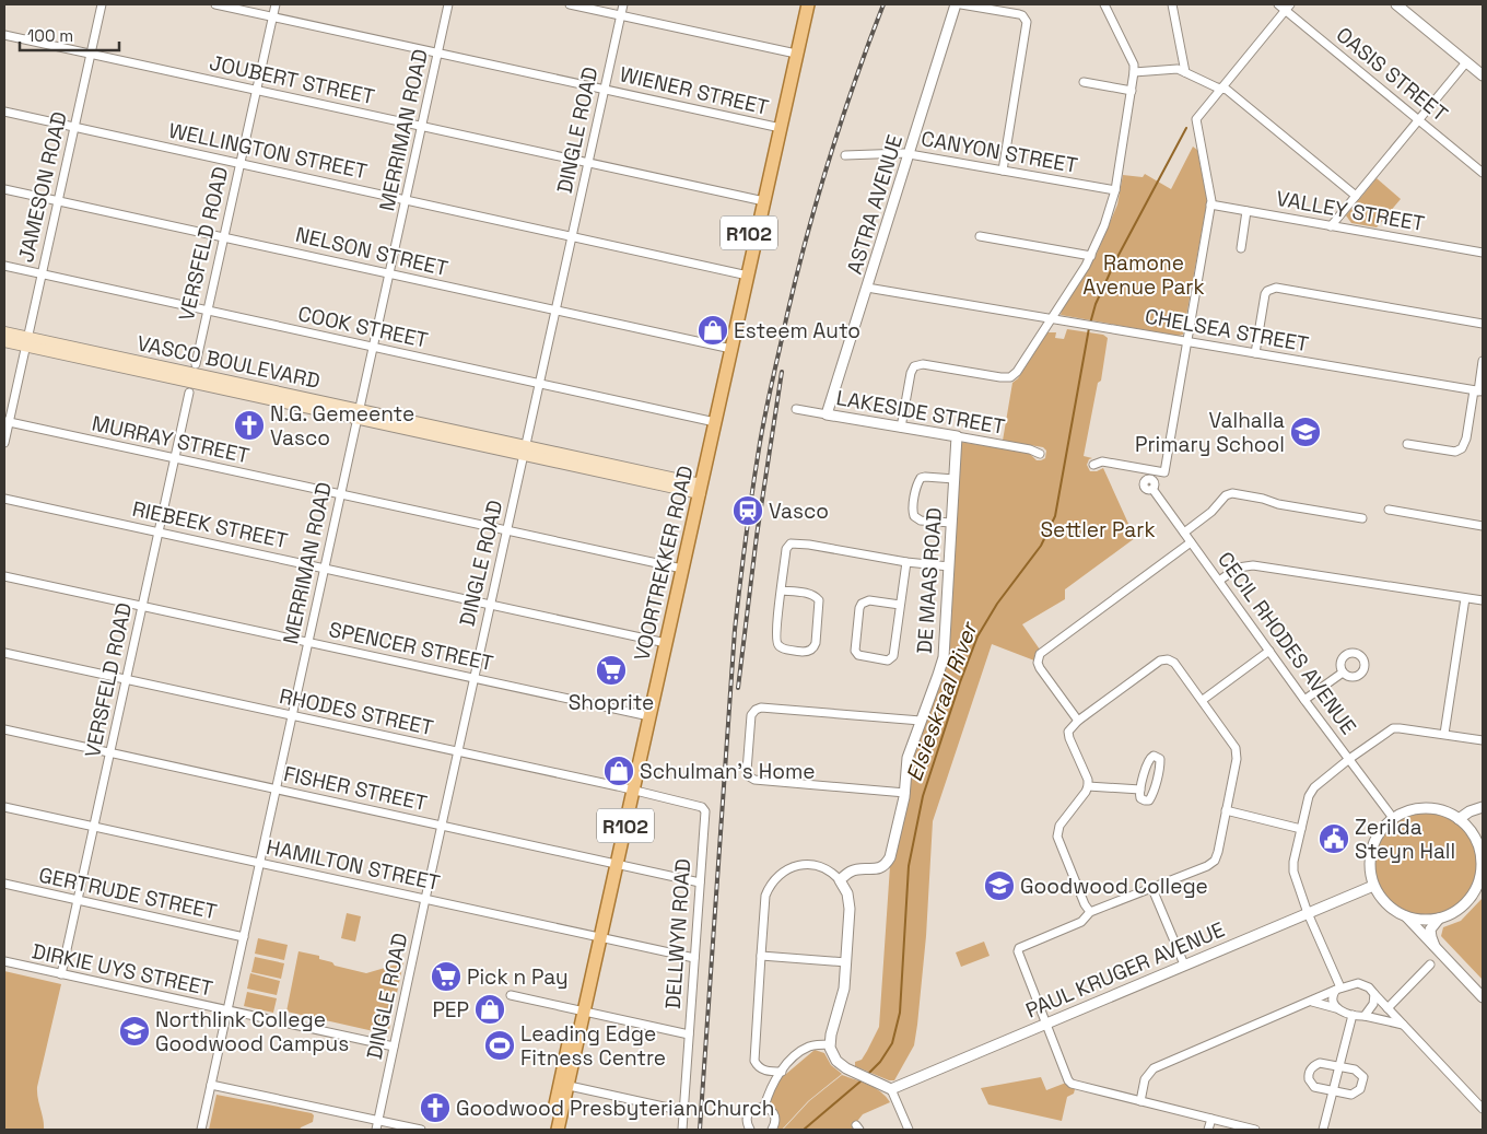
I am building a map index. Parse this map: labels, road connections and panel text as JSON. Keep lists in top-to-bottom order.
{
  "streets": {
    "main road": ["R102", "VASCO BOULEVARD", "VOORTREKKER ROAD"],
    "street": [
      "OASIS STREET",
      "JOUBERT STREET",
      "WIENER STREET",
      "MERRIMAN ROAD",
      "DINGLE ROAD",
      "WELLINGTON STREET",
      "CANYON STREET",
      "JAMESON ROAD",
      "ASTRA AVENUE",
      "VALLEY STREET",
      "VERSFELD ROAD",
      "NELSON STREET",
      "COOK STREET",
      "CHELSEA STREET",
      "LAKESIDE STREET",
      "MURRAY STREET",
      "RIEBEEK STREET",
      "DE MAAS ROAD",
      "CECIL RHODES AVENUE",
      "SPENCER STREET",
      "RHODES STREET",
      "FISHER STREET",
      "HAMILTON STREET",
      "GERTRUDE STREET",
      "DELLWYN ROAD",
      "DIRKIE UYS STREET",
      "PAUL KRUGER AVENUE"
    ]
  },
  "crossings": [
    ["JOUBERT STREET", "MERRIMAN ROAD"],
    ["JOUBERT STREET", "DINGLE ROAD"],
    ["JOUBERT STREET", "JAMESON ROAD"],
    ["JOUBERT STREET", "VERSFELD ROAD"],
    ["JOUBERT STREET", "VOORTREKKER ROAD"],
    ["WIENER STREET", "MERRIMAN ROAD"],
    ["WIENER STREET", "DINGLE ROAD"],
    ["WIENER STREET", "VERSFELD ROAD"],
    ["WIENER STREET", "VOORTREKKER ROAD"],
    ["MERRIMAN ROAD", "WELLINGTON STREET"],
    ["MERRIMAN ROAD", "NELSON STREET"],
    ["MERRIMAN ROAD", "COOK STREET"],
    ["MERRIMAN ROAD", "VASCO BOULEVARD"],
    ["MERRIMAN ROAD", "MURRAY STREET"],
    ["MERRIMAN ROAD", "RIEBEEK STREET"],
    ["MERRIMAN ROAD", "SPENCER STREET"],
    ["MERRIMAN ROAD", "RHODES STREET"],
    ["MERRIMAN ROAD", "FISHER STREET"],
    ["MERRIMAN ROAD", "HAMILTON STREET"],
    ["MERRIMAN ROAD", "GERTRUDE STREET"],
    ["MERRIMAN ROAD", "DIRKIE UYS STREET"],
    ["DINGLE ROAD", "WELLINGTON STREET"],
    ["DINGLE ROAD", "NELSON STREET"],
    ["DINGLE ROAD", "COOK STREET"],
    ["DINGLE ROAD", "VASCO BOULEVARD"],
    ["DINGLE ROAD", "MURRAY STREET"],
    ["DINGLE ROAD", "RIEBEEK STREET"],
    ["DINGLE ROAD", "SPENCER STREET"],
    ["DINGLE ROAD", "RHODES STREET"],
    ["DINGLE ROAD", "FISHER STREET"],
    ["DINGLE ROAD", "HAMILTON STREET"],
    ["DINGLE ROAD", "DIRKIE UYS STREET"],
    ["WELLINGTON STREET", "JAMESON ROAD"],
    ["WELLINGTON STREET", "VERSFELD ROAD"],
    ["WELLINGTON STREET", "VOORTREKKER ROAD"],
    ["CANYON STREET", "ASTRA AVENUE"],
    ["JAMESON ROAD", "NELSON STREET"],
    ["JAMESON ROAD", "COOK STREET"],
    ["JAMESON ROAD", "VASCO BOULEVARD"],
    ["JAMESON ROAD", "MURRAY STREET"],
    ["ASTRA AVENUE", "CHELSEA STREET"],
    ["ASTRA AVENUE", "LAKESIDE STREET"],
    ["VERSFELD ROAD", "NELSON STREET"],
    ["VERSFELD ROAD", "COOK STREET"],
    ["VERSFELD ROAD", "MURRAY STREET"],
    ["VERSFELD ROAD", "RIEBEEK STREET"],
    ["VERSFELD ROAD", "SPENCER STREET"],
    ["VERSFELD ROAD", "RHODES STREET"],
    ["VERSFELD ROAD", "FISHER STREET"],
    ["VERSFELD ROAD", "HAMILTON STREET"],
    ["VERSFELD ROAD", "GERTRUDE STREET"],
    ["VERSFELD ROAD", "DIRKIE UYS STREET"],
    ["NELSON STREET", "VOORTREKKER ROAD"],
    ["COOK STREET", "VOORTREKKER ROAD"],
    ["VASCO BOULEVARD", "VOORTREKKER ROAD"],
    ["LAKESIDE STREET", "DE MAAS ROAD"],
    ["MURRAY STREET", "VOORTREKKER ROAD"],
    ["RIEBEEK STREET", "VOORTREKKER ROAD"],
    ["VOORTREKKER ROAD", "SPENCER STREET"],
    ["VOORTREKKER ROAD", "RHODES STREET"],
    ["VOORTREKKER ROAD", "FISHER STREET"],
    ["VOORTREKKER ROAD", "HAMILTON STREET"],
    ["CECIL RHODES AVENUE", "PAUL KRUGER AVENUE"],
    ["RHODES STREET", "DELLWYN ROAD"],
    ["FISHER STREET", "DELLWYN ROAD"],
    ["HAMILTON STREET", "DELLWYN ROAD"]
  ],
  "water": ["Elsieskraal River"],
  "parks": ["Ramone Avenue Park", "Settler Park"],
  "places": {
    "shop": ["Esteem Auto", "Schulman's Home", "PEP"],
    "church": ["N.G. Gemeente Vasco", "Goodwood Presbyterian Church"],
    "school or university": ["Valhalla Primary School", "Goodwood College", "Northlink College Goodwood Campus"],
    "station": ["Vasco"],
    "supermarket": ["Shoprite", "Pick n Pay"],
    "public building": ["Zerilda Steyn Hall"],
    "sports": ["Leading Edge Fitness Centre"]
  },
  "scale_bar": "100 m"
}
